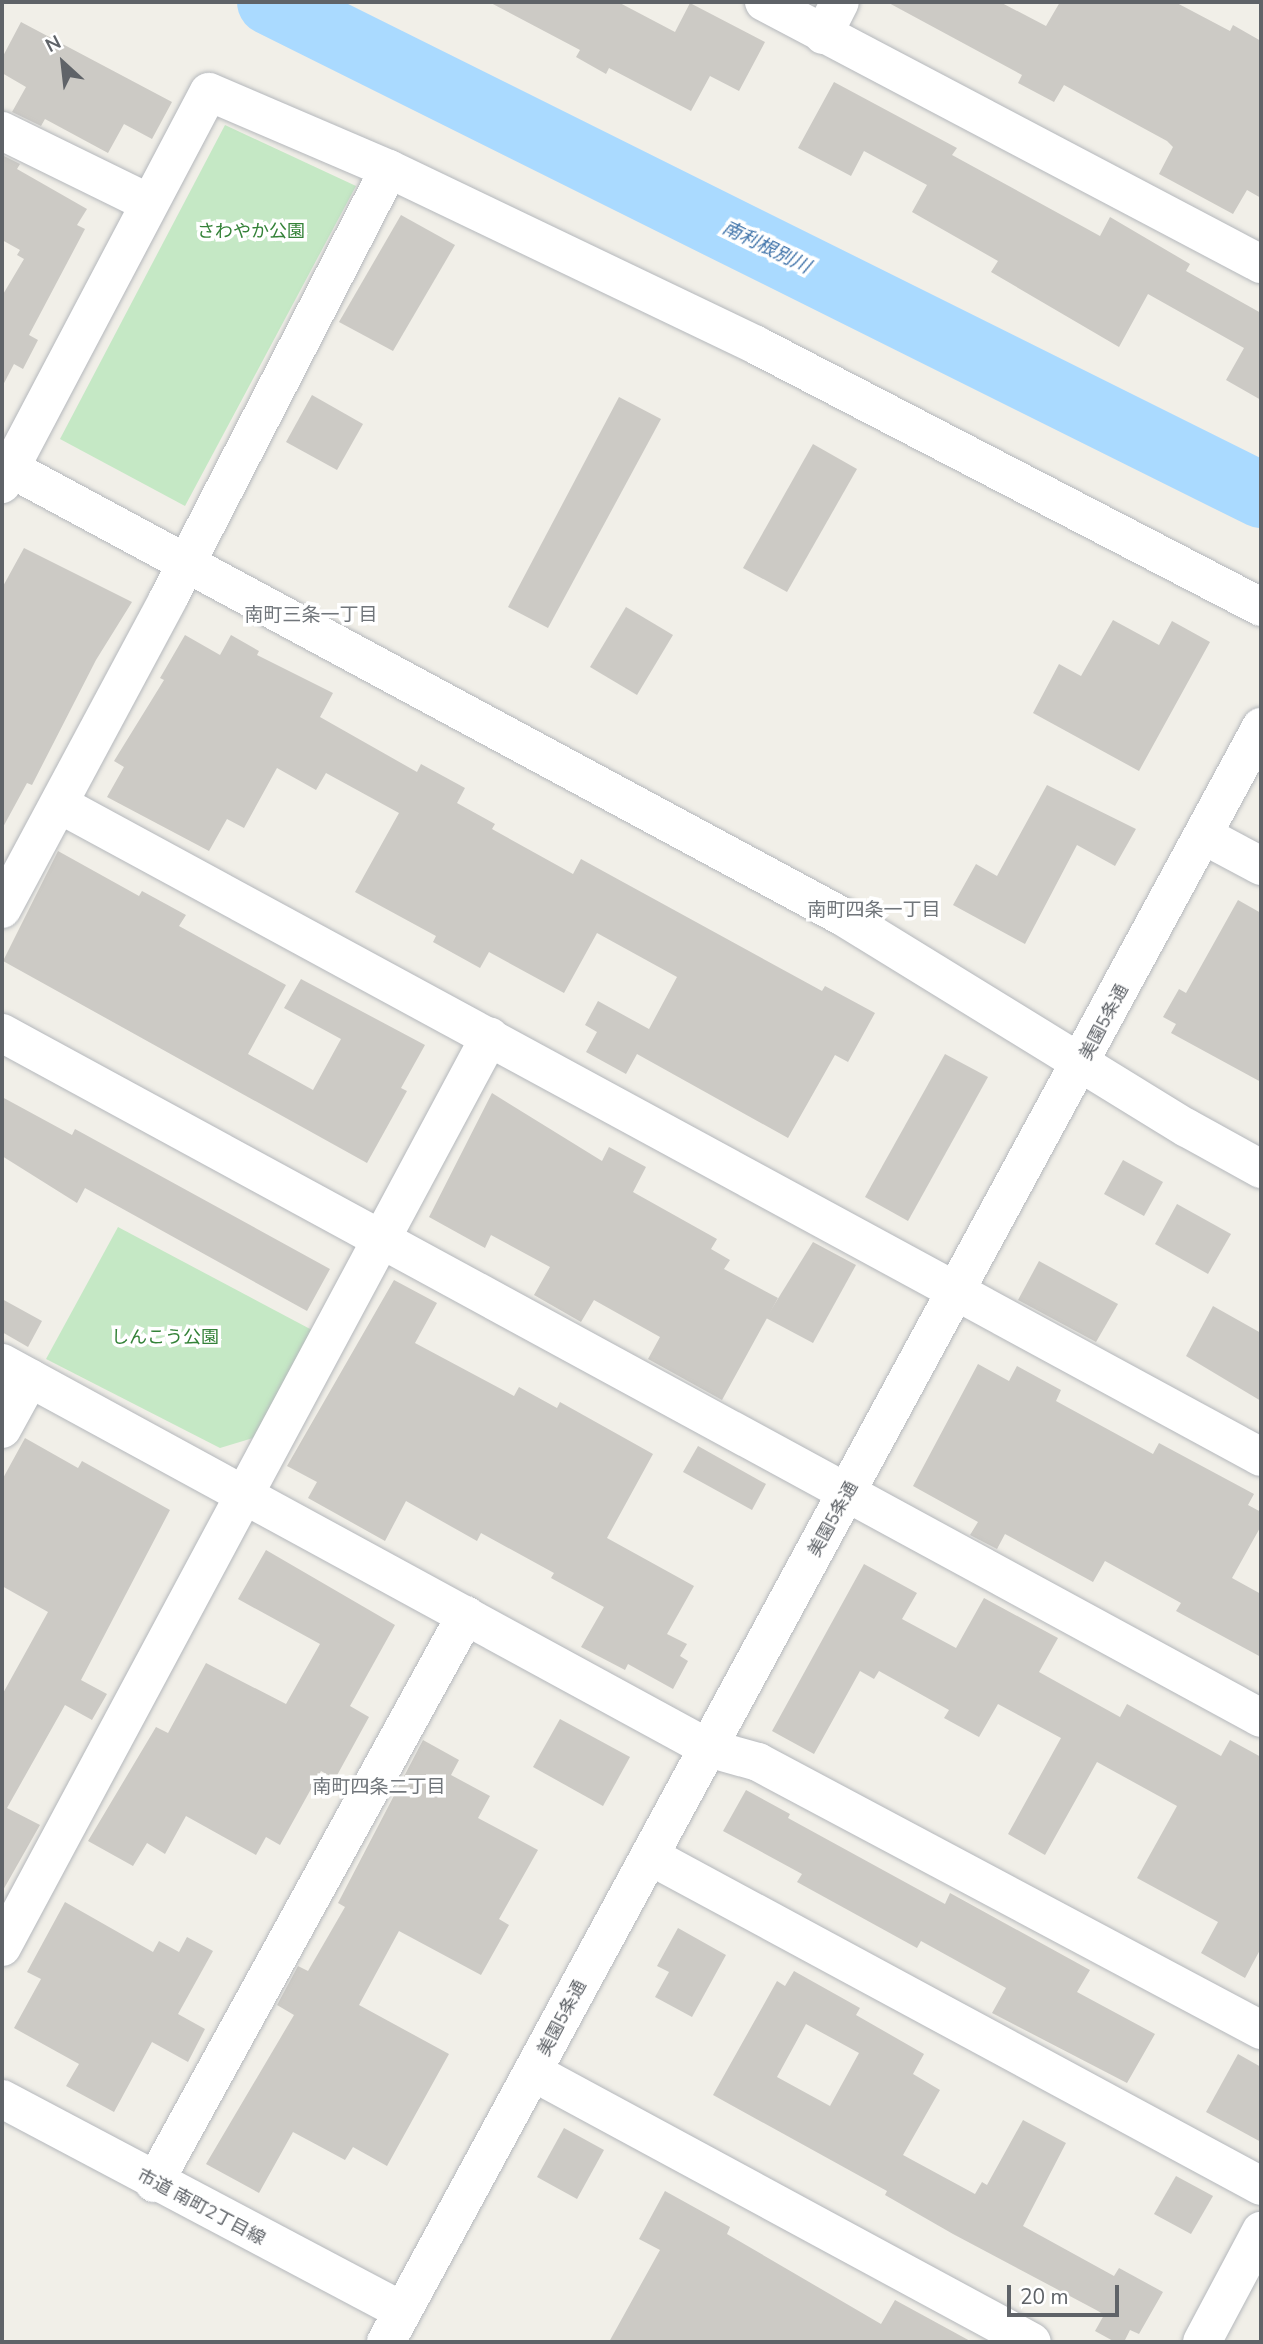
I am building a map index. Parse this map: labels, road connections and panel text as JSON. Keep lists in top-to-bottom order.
{
  "streets": {
    "street": ["美園5条通", "市道 南町2丁目線"]
  },
  "crossings": [
    ["美園5条通", "市道 南町2丁目線"]
  ],
  "districts": ["南町三条一丁目", "南町四条一丁目", "南町四条二丁目"],
  "water": ["南利根別川"],
  "parks": ["さわやか公園", "しんこう公園"],
  "scale_bar": "20 m",
  "north": "top left"
}
